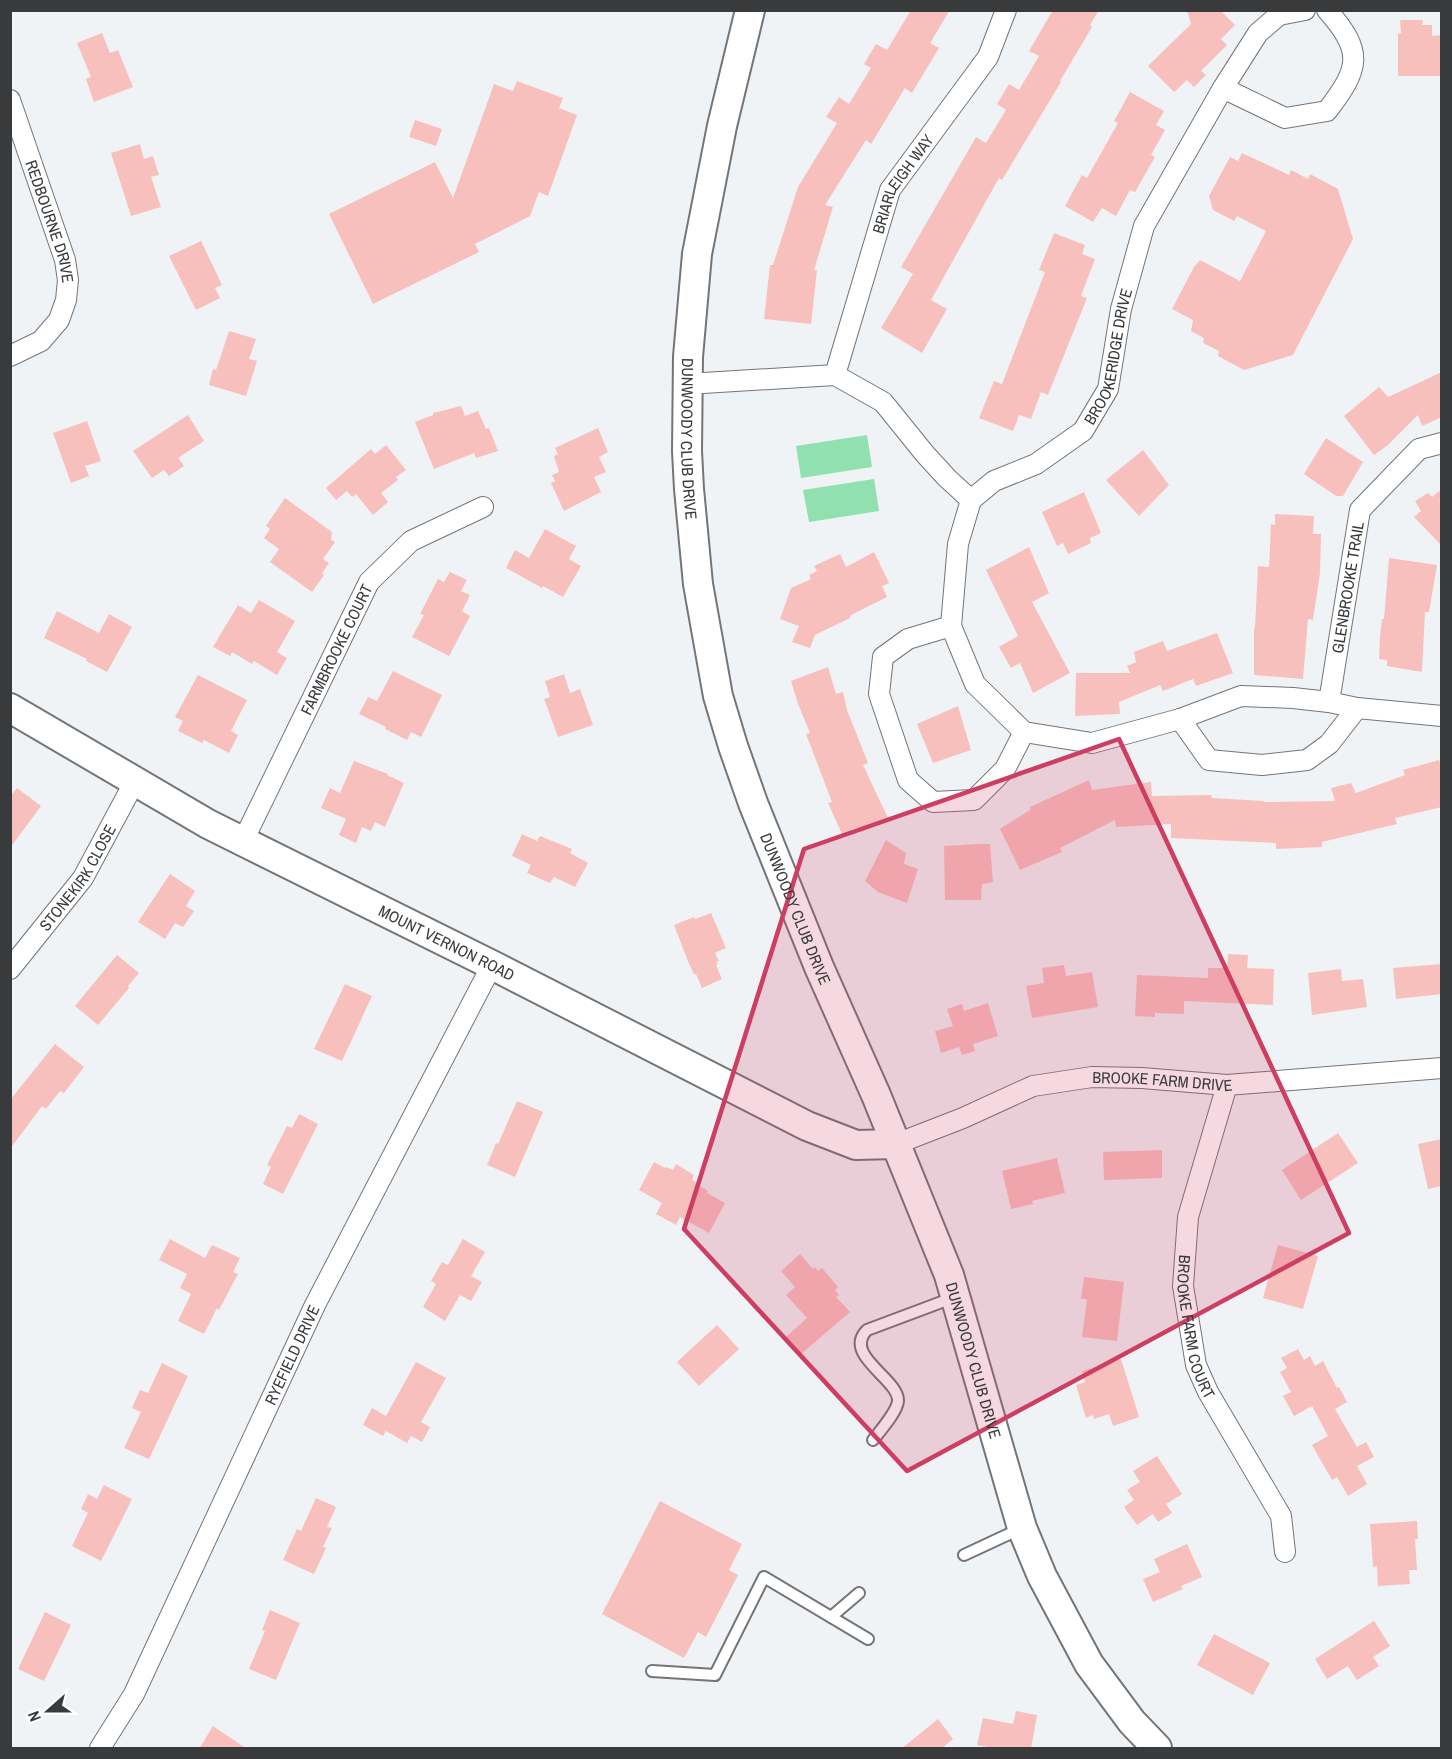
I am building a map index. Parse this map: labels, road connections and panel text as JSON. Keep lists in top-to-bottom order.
{
  "streets": {
    "main road": ["DUNWOODY CLUB DRIVE", "MOUNT VERNON ROAD"],
    "street": [
      "BRIARLEIGH WAY",
      "REDBOURNE DRIVE",
      "BROOKERIDGE DRIVE",
      "GLENBROOKE TRAIL",
      "FARMBROOKE COURT",
      "STONEKIRK CLOSE",
      "BROOKE FARM DRIVE",
      "BROOKE FARM COURT",
      "RYEFIELD DRIVE"
    ]
  },
  "crossings": [
    ["DUNWOODY CLUB DRIVE", "MOUNT VERNON ROAD"],
    ["DUNWOODY CLUB DRIVE", "BROOKE FARM DRIVE"],
    ["FARMBROOKE COURT", "MOUNT VERNON ROAD"],
    ["STONEKIRK CLOSE", "MOUNT VERNON ROAD"],
    ["MOUNT VERNON ROAD", "BROOKE FARM DRIVE"],
    ["MOUNT VERNON ROAD", "RYEFIELD DRIVE"],
    ["BROOKE FARM DRIVE", "BROOKE FARM COURT"]
  ],
  "north": "left"
}
